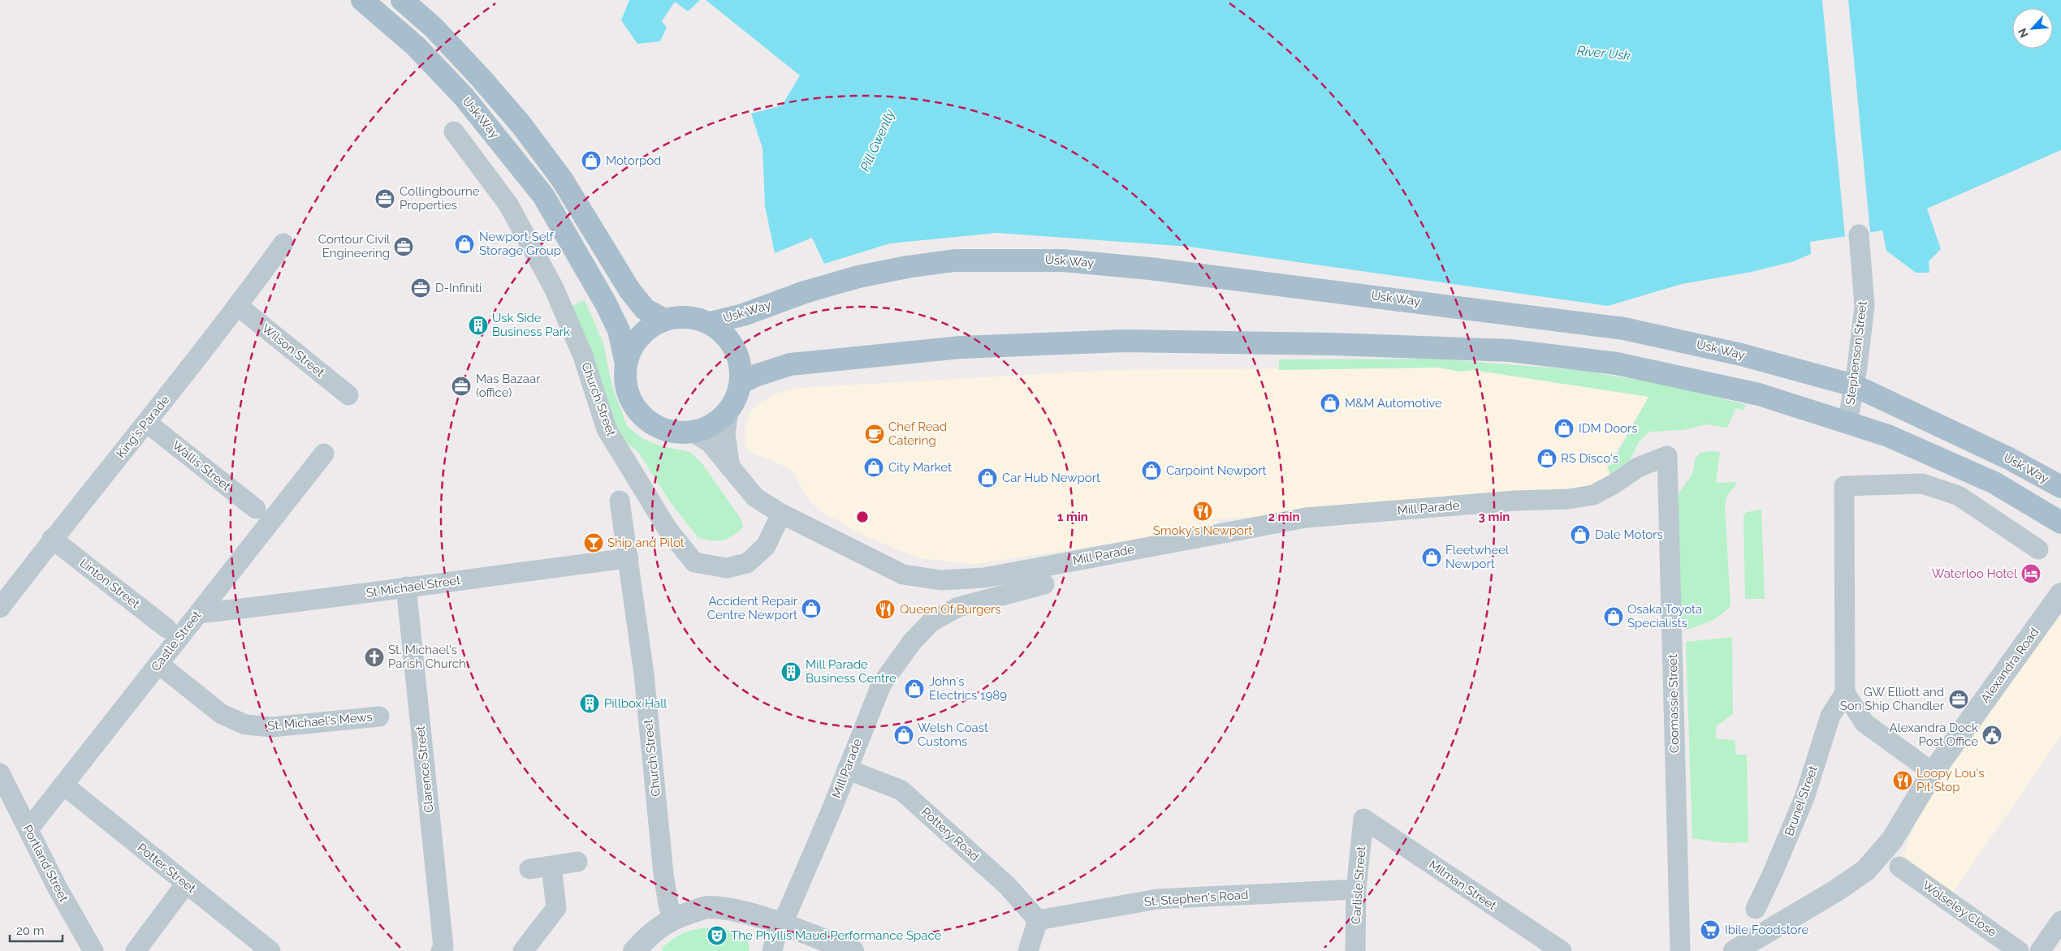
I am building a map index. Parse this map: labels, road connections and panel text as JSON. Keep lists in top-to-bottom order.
{
  "streets": {
    "main road": ["Usk Way"],
    "street": [
      "Wilson Street",
      "Stephenson Street",
      "Church Street",
      "King's Parade",
      "Wallis Street",
      "Mill Parade",
      "Linton Street",
      "St Michael Street",
      "Castle Street",
      "Alexandra Road",
      "Coomassie Street",
      "St. Michael's Mews",
      "Clarence Street",
      "Brunel Street",
      "Pottery Road",
      "Portland Street",
      "Potter Street",
      "Carlisle Street",
      "Milman Street",
      "St. Stephen's Road",
      "Wolseley Close"
    ]
  },
  "crossings": [
    ["Usk Way", "Stephenson Street"],
    ["Usk Way", "Mill Parade"],
    ["Wilson Street", "King's Parade"],
    ["Church Street", "Mill Parade"],
    ["Church Street", "St Michael Street"],
    ["King's Parade", "Wallis Street"],
    ["King's Parade", "Linton Street"],
    ["Mill Parade", "Coomassie Street"],
    ["Mill Parade", "Pottery Road"],
    ["St Michael Street", "Castle Street"],
    ["St Michael Street", "Clarence Street"],
    ["Castle Street", "St. Michael's Mews"],
    ["Castle Street", "Portland Street"],
    ["Castle Street", "Potter Street"],
    ["Pottery Road", "St. Stephen's Road"],
    ["Carlisle Street", "Milman Street"],
    ["Carlisle Street", "St. Stephen's Road"]
  ],
  "water": ["River Usk", "Pill Gwenlly"],
  "places": {
    "shop": [
      "Motorpod",
      "Newport Self Storage Group",
      "M&M Automotive",
      "IDM Doors",
      "RS Disco's",
      "City Market",
      "Carpoint Newport",
      "Car Hub Newport",
      "Dale Motors",
      "Fleetwheel Newport",
      "Accident Repair Centre Newport",
      "Osaka Toyota Specialists",
      "John's Electrics 1989",
      "Welsh Coast Customs"
    ],
    "office": [
      "Collingbourne Properties",
      "Contour Civil Engineering",
      "D-Infiniti",
      "Mas Bazaar (office)",
      "GW Elliott and Son Ship Chandler"
    ],
    "building": ["Usk Side Business Park", "Mill Parade Business Centre", "Pillbox Hall"],
    "cafe": ["Chef Read Catering"],
    "restaurant": ["Smoky's Newport", "Queen Of Burgers", "Loopy Lou's Pit Stop"],
    "bar": ["Ship and Pilot"],
    "hotel": ["Waterloo Hotel"],
    "church": ["St. Michael's Parish Church"],
    "public building": ["Alexandra Dock Post Office"],
    "supermarket": ["Ibile Foodstore"],
    "theatre": ["The Phyllis Maud Performance Space"]
  },
  "scale_bar": "20 m",
  "north": "bottom left",
  "rings": ["1 min", "2 min", "3 min"]
}
